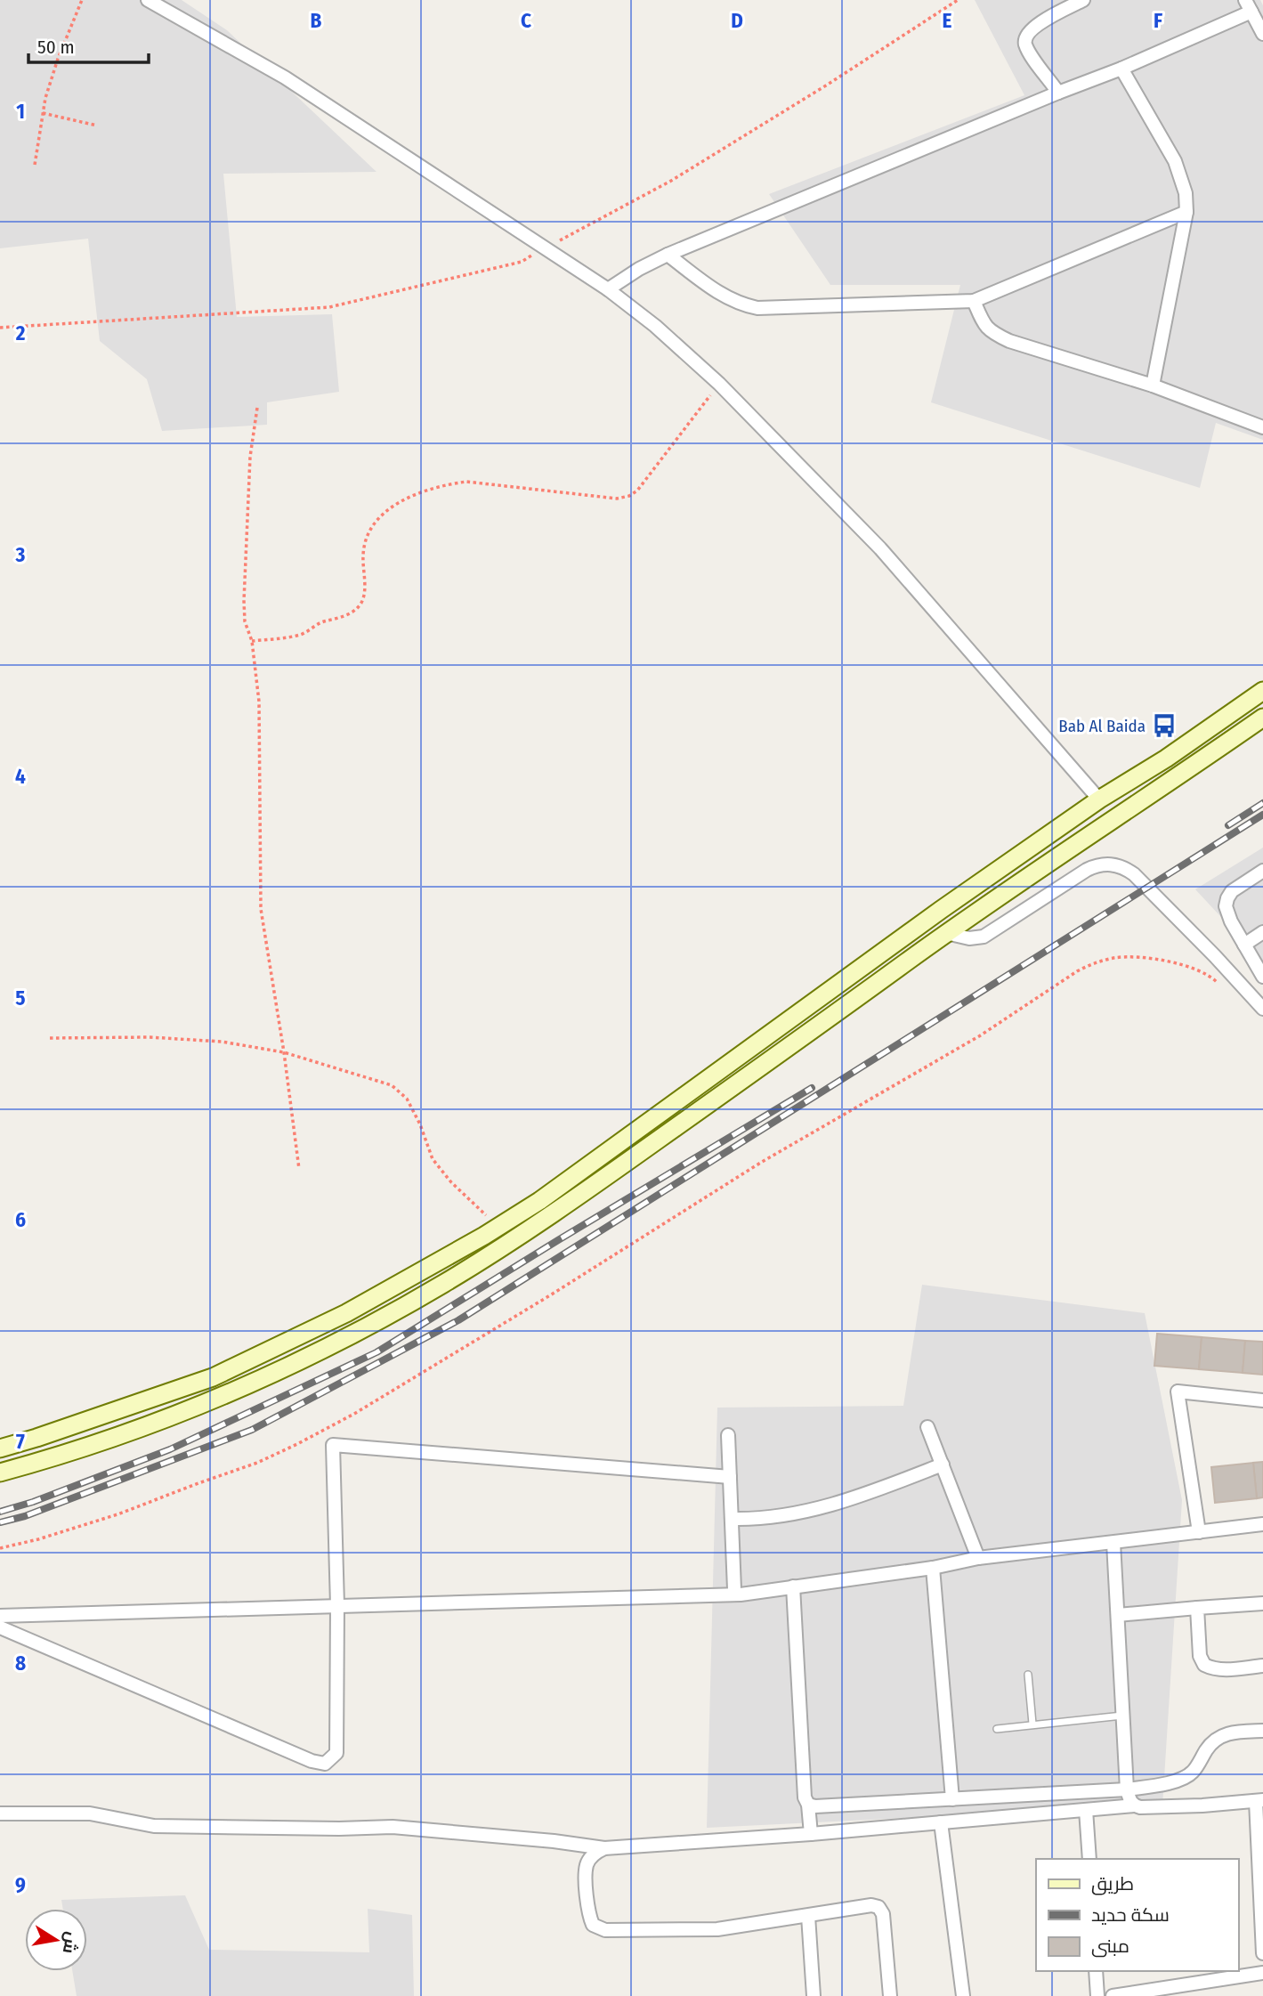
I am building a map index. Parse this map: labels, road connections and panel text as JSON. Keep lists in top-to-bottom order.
{
  "places": {
    "bus stop": ["Bab Al Baida"]
  },
  "legend": ["طريق", "سكة حديد", "مبنى"],
  "scale_bar": "50 m",
  "north": "right",
  "grid": {
    "columns": [
      "B",
      "C",
      "D",
      "E",
      "F"
    ],
    "rows": [
      "1",
      "2",
      "3",
      "4",
      "5",
      "6",
      "7",
      "8",
      "9"
    ]
  }
}
